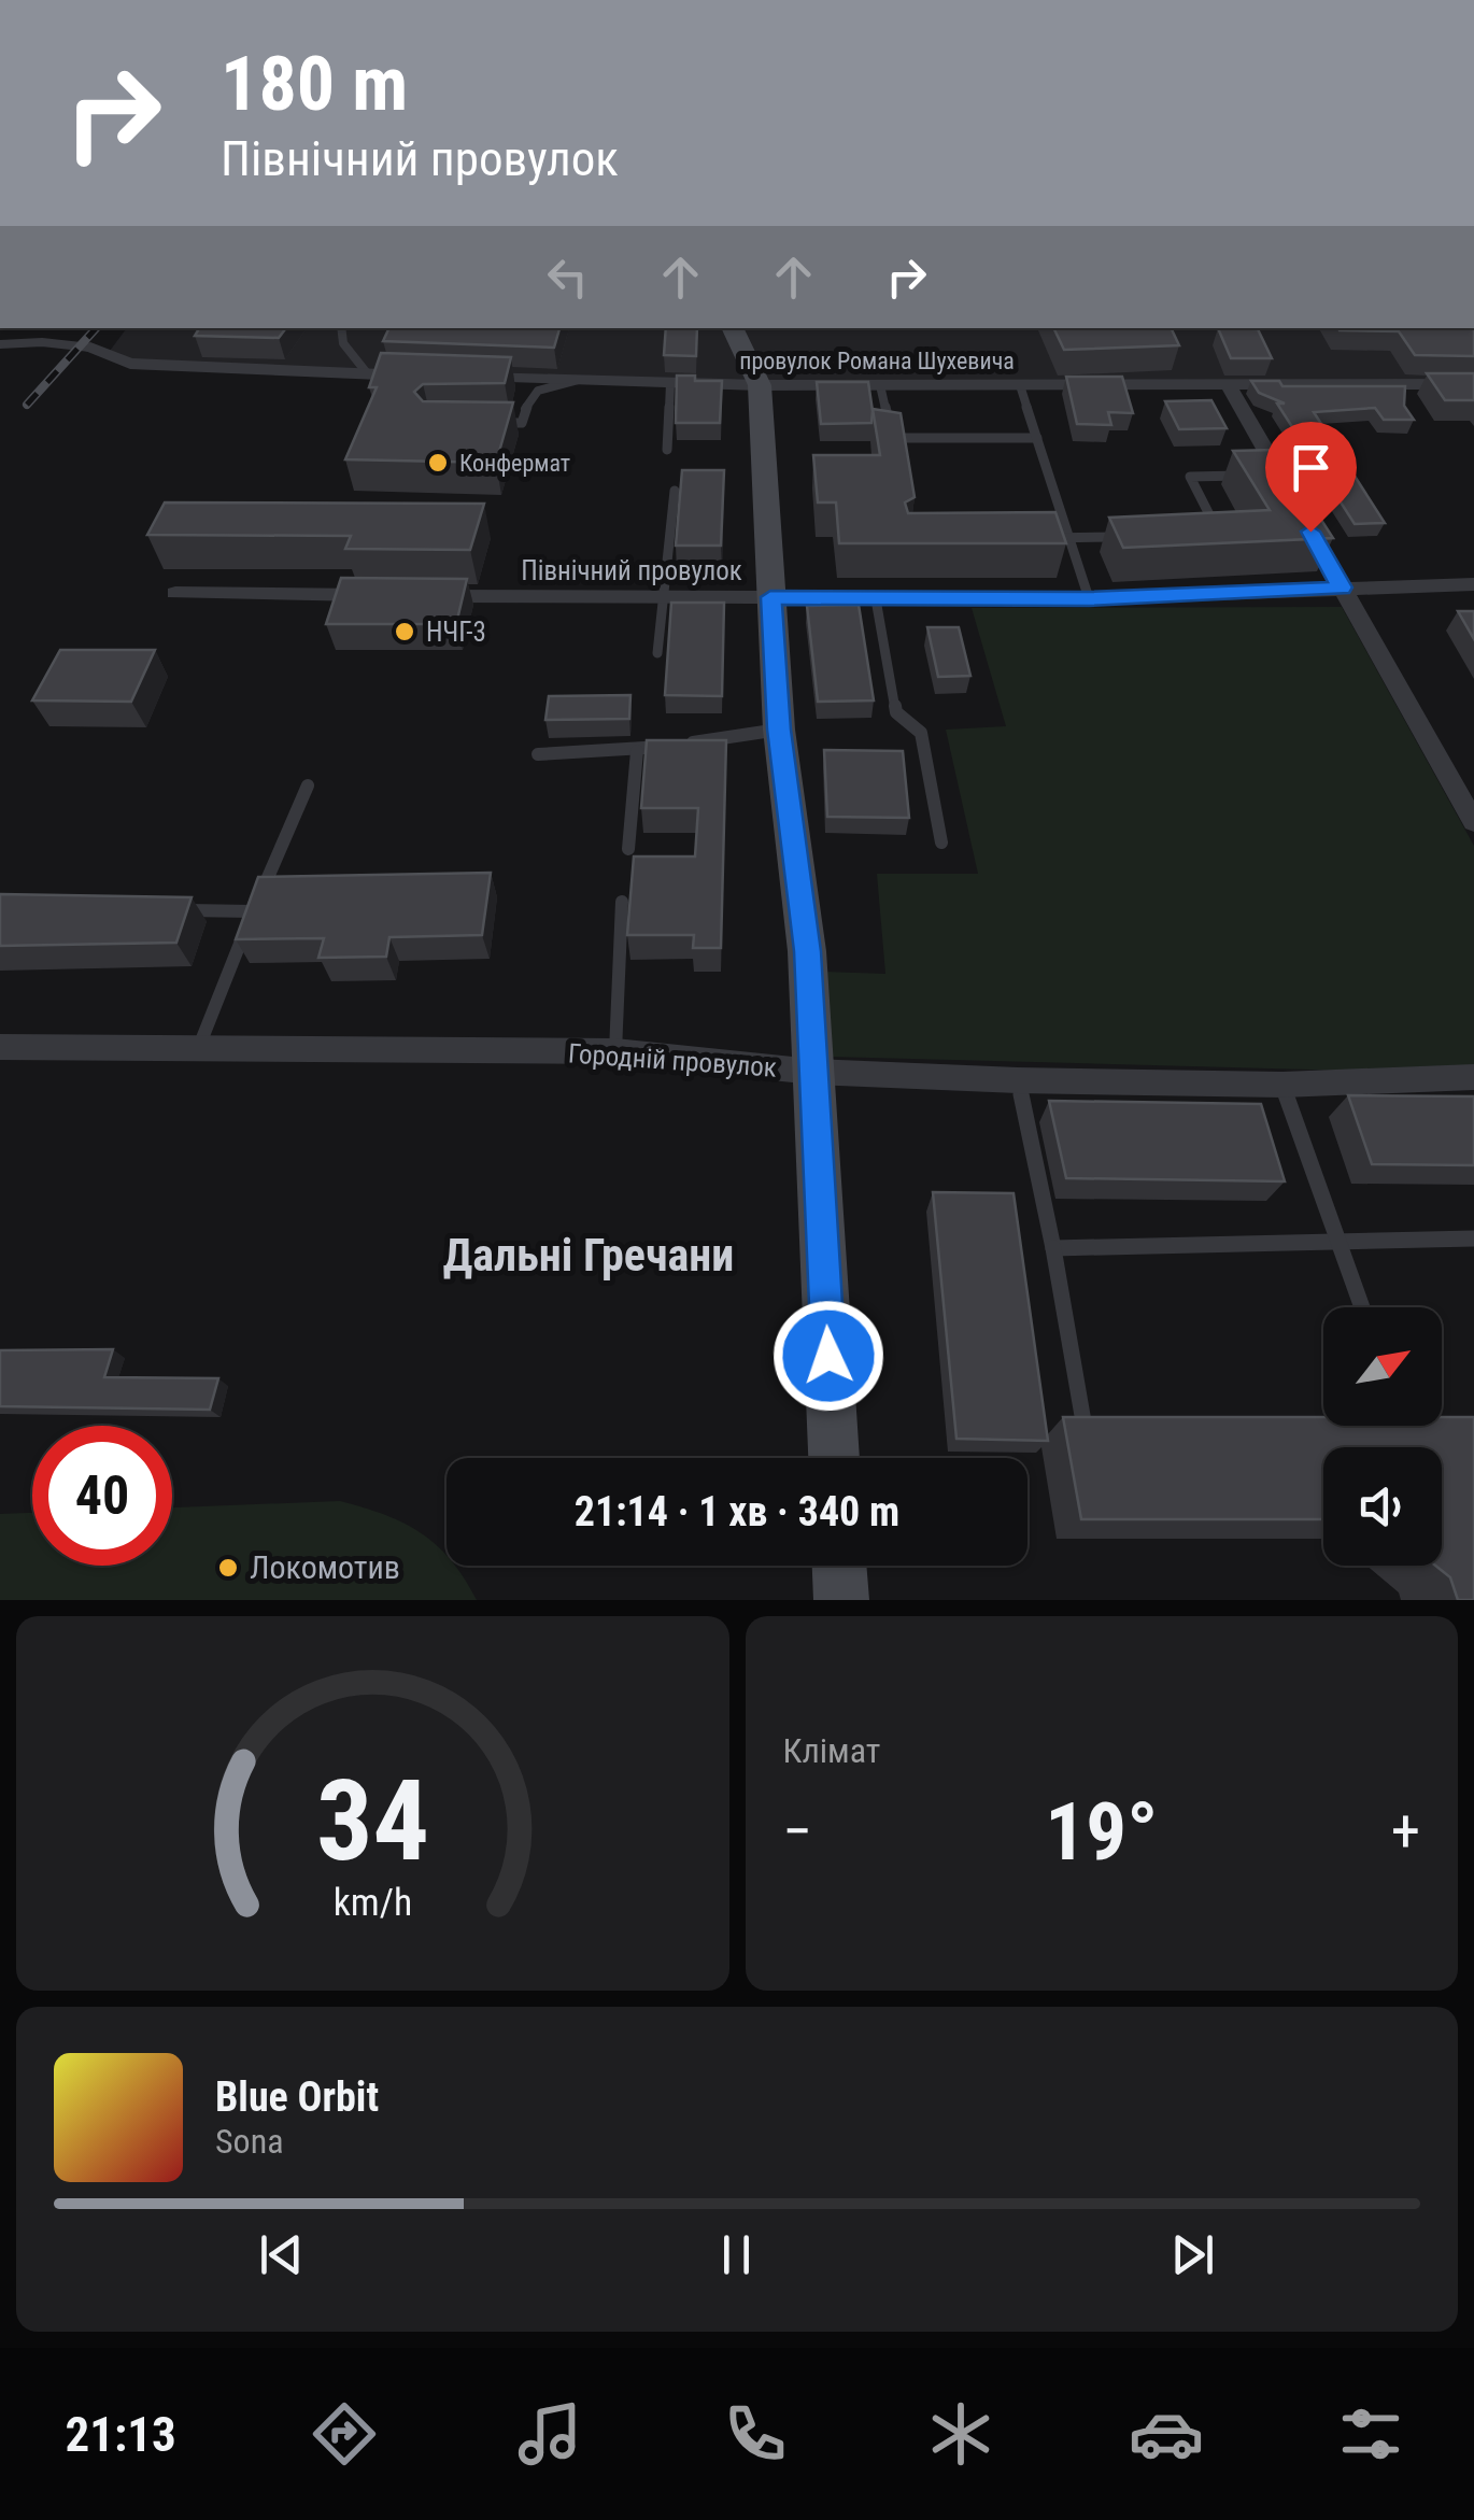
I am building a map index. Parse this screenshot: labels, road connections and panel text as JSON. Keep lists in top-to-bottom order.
{
  "streets": {
    "street": ["провулок Романа Шухевича", "Північний провулок", "Городній провулок"]
  },
  "districts": ["Дальні Гречани"],
  "places": ["Конфермат", "НЧГ-3", "Локомотив"],
  "north": "top right",
  "page": {
    "turn": ["180 m", "Північний провулок"],
    "limit": "40",
    "trip": "21:14 · 1 хв · 340 m",
    "tile": "Клімат",
    "heat": ["−", "19°", "+"],
    "song": ["Blue Orbit", "Sona"],
    "tabs": "21:13",
    "gauge": ["34", "km/h"]
  }
}
